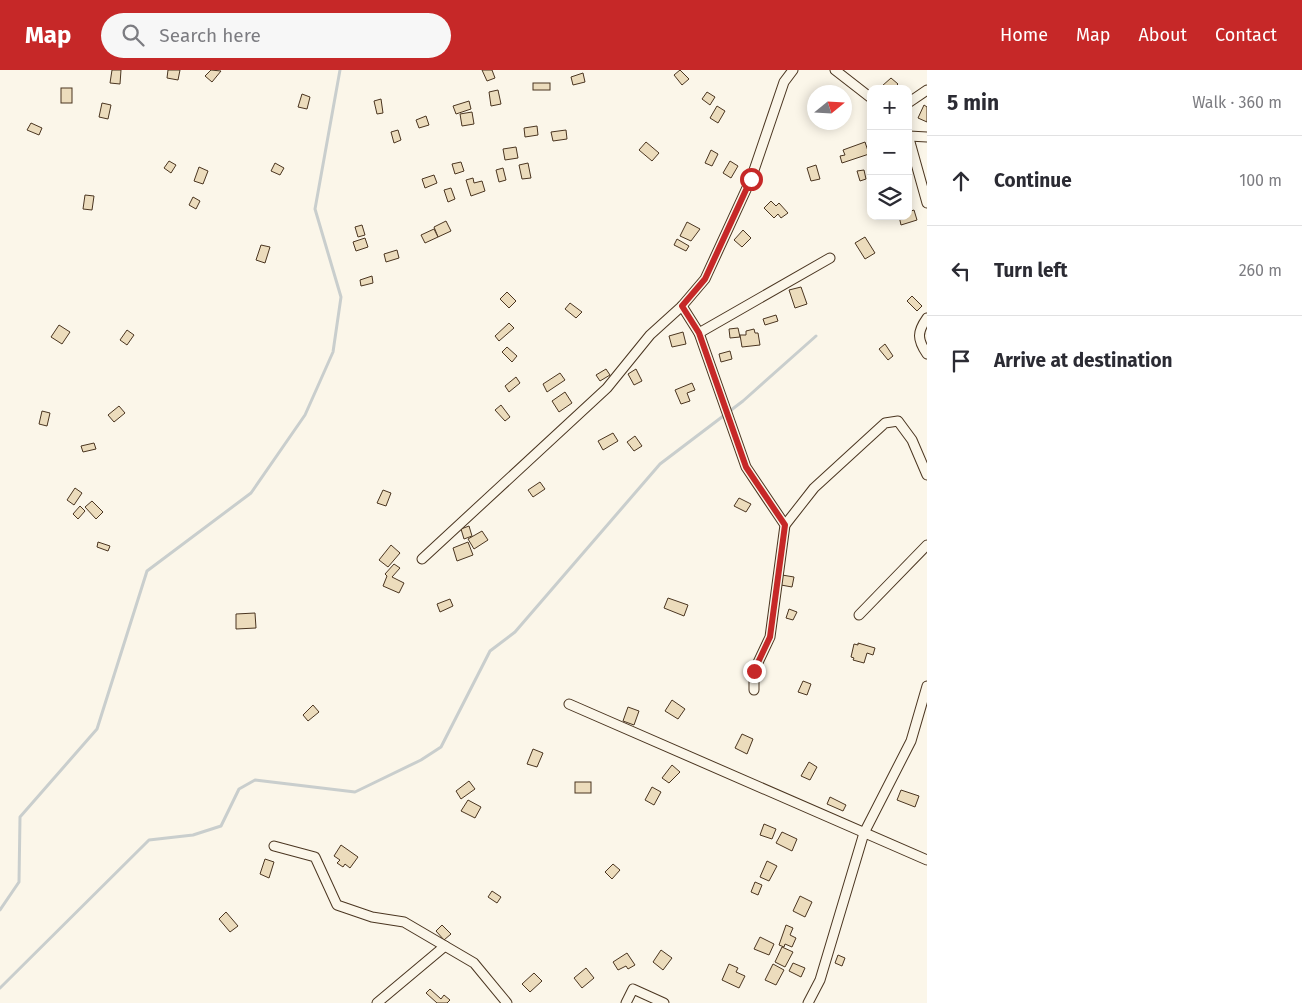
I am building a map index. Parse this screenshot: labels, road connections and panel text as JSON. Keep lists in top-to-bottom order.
{
  "north": "right",
  "page": {
    "header": "Map",
    "search": "Search here",
    "nav": [
      "Home",
      "Map",
      "About",
      "Contact"
    ],
    "heading": ["5 min", "Walk · 360 m"],
    "map_buttons": ["+", "−"],
    "list": [
      ["Continue", "100 m"],
      ["Turn left", "260 m"],
      "Arrive at destination"
    ]
  }
}
